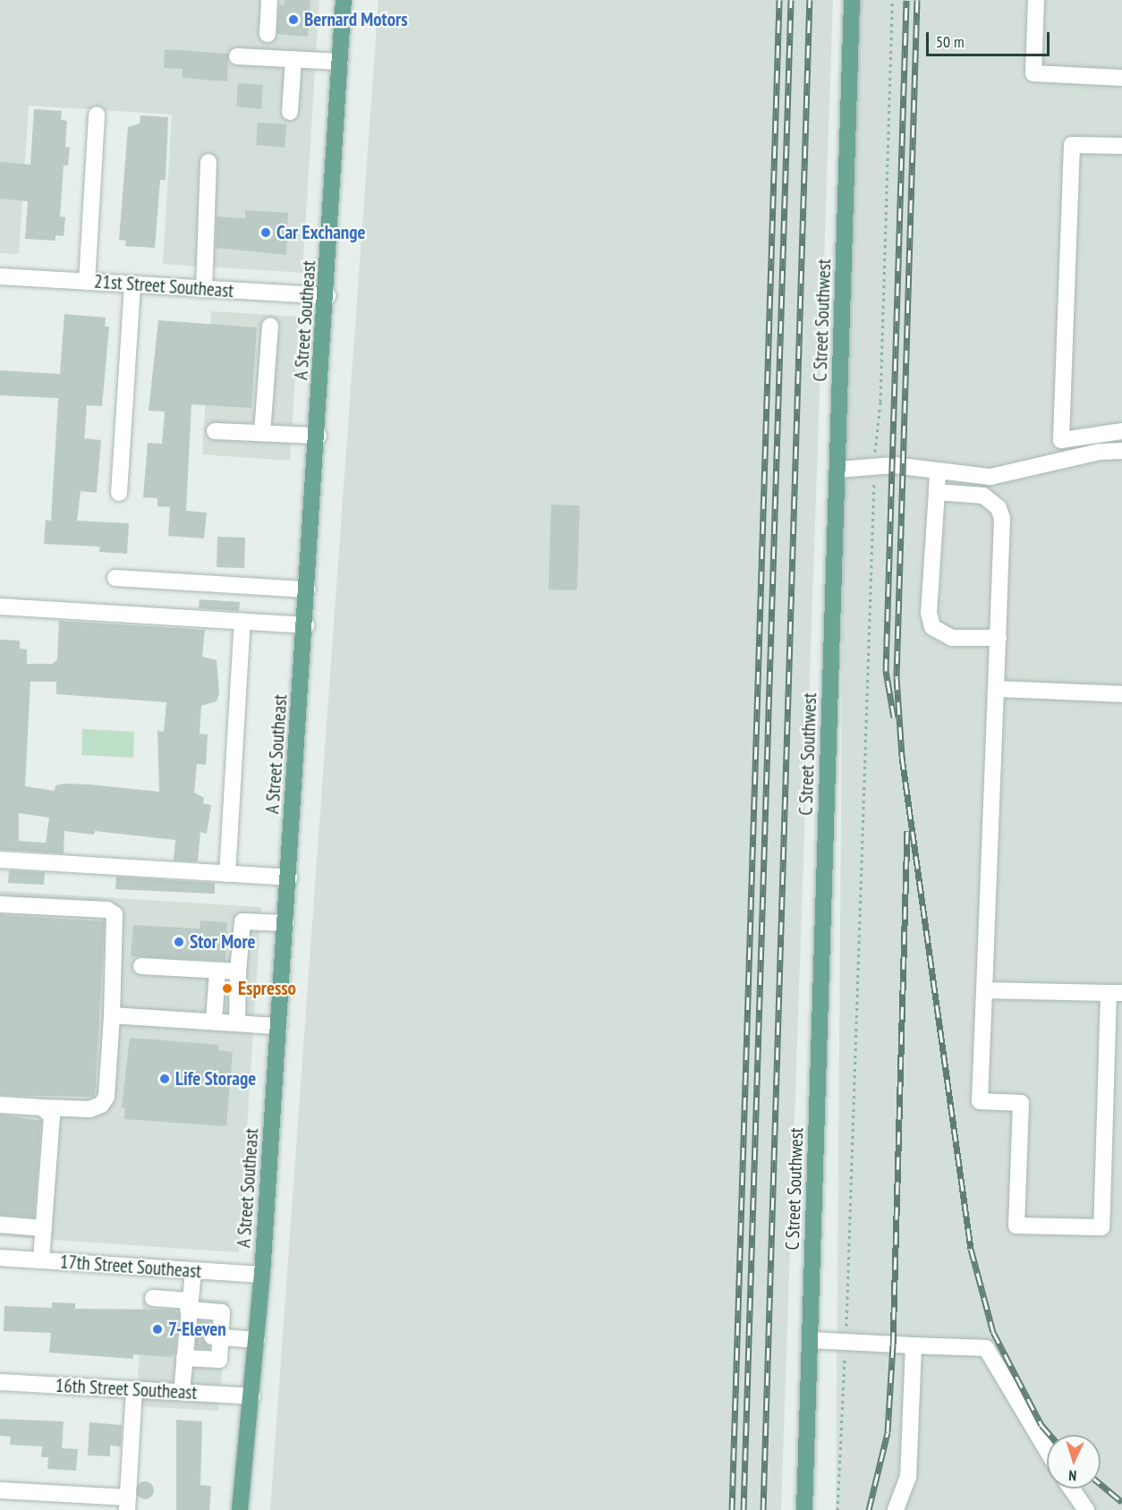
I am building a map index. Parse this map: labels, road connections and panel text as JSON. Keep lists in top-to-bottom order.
{
  "streets": {
    "main road": ["A Street Southeast", "C Street Southwest"],
    "street": ["21st Street Southeast", "17th Street Southeast", "16th Street Southeast"]
  },
  "crossings": [
    ["21st Street Southeast", "A Street Southeast"],
    ["A Street Southeast", "17th Street Southeast"],
    ["A Street Southeast", "16th Street Southeast"]
  ],
  "places": [
    "Bernard Motors",
    "Car Exchange",
    "Stor More",
    "Espresso",
    "Life Storage",
    "7-Eleven"
  ],
  "scale_bar": "50 m",
  "north": "bottom"
}
